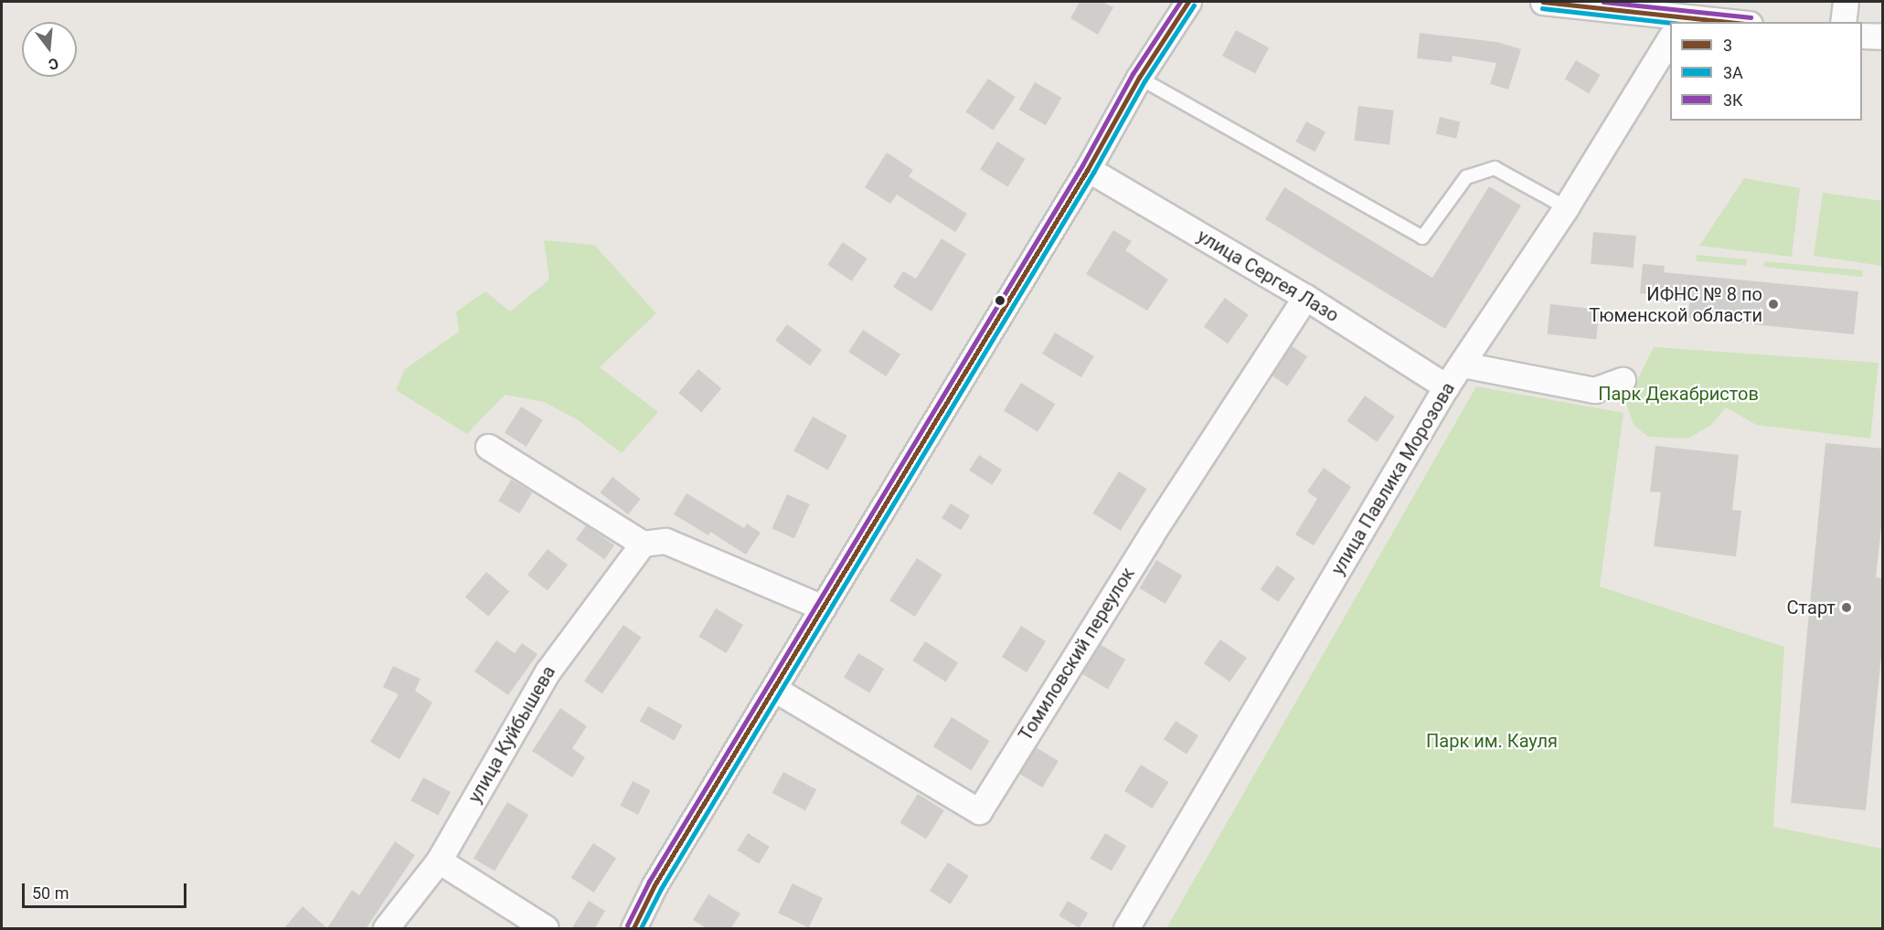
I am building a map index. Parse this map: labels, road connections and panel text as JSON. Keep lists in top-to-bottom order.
{
  "streets": {
    "street": [
      "улица Сергея Лазо",
      "улица Павлика Морозова",
      "Томиловский переулок",
      "улица Куйбышева"
    ]
  },
  "crossings": [
    ["улица Сергея Лазо", "улица Павлика Морозова"],
    ["улица Сергея Лазо", "Томиловский переулок"]
  ],
  "parks": ["Парк Декабристов", "Парк им. Кауля"],
  "places": ["ИФНС № 8 по Тюменской области", "Старт"],
  "lines": ["transit line 3", "transit line 3К", "transit line 3А"],
  "legend": ["3", "3А", "3К"],
  "scale_bar": "50 m",
  "north": "bottom"
}
